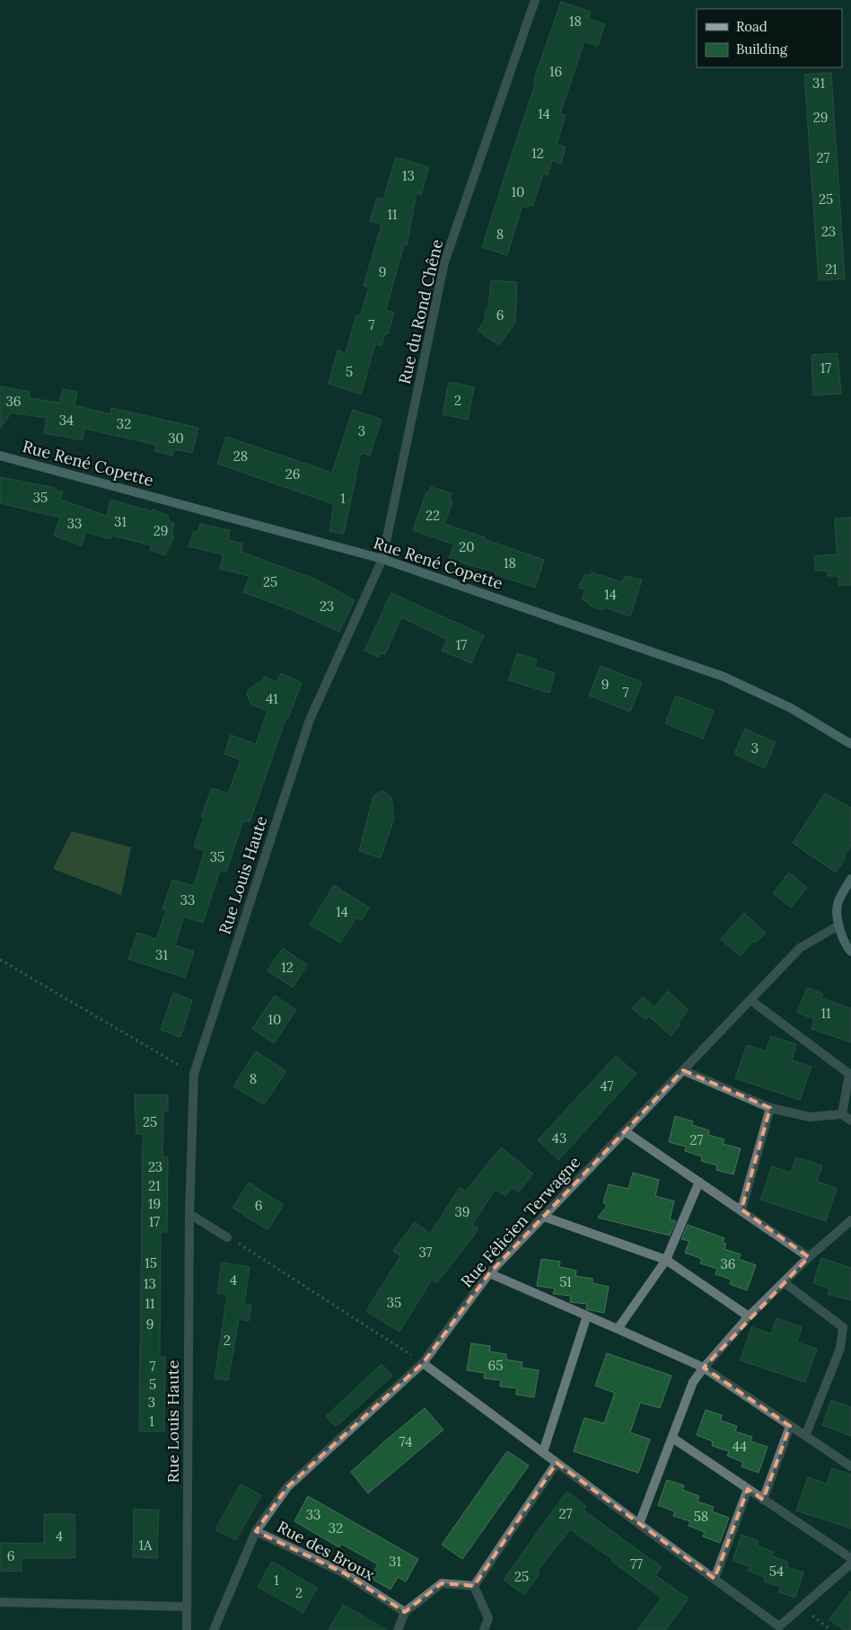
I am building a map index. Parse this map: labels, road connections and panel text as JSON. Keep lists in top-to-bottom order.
{
  "streets": {
    "street": [
      "Rue du Rond Chêne",
      "Rue René Copette",
      "Rue Louis Haute",
      "Rue Félicien Terwagne",
      "Rue des Broux"
    ]
  },
  "crossings": [
    ["Rue du Rond Chêne", "Rue René Copette"],
    ["Rue du Rond Chêne", "Rue Louis Haute"],
    ["Rue René Copette", "Rue Louis Haute"],
    ["Rue Félicien Terwagne", "Rue des Broux"]
  ],
  "house_numbers": [
    "18",
    "16",
    "31",
    "14",
    "29",
    "12",
    "27",
    "13",
    "10",
    "25",
    "11",
    "23",
    "8",
    "21",
    "9",
    "6",
    "7",
    "17",
    "5",
    "2",
    "36",
    "34",
    "32",
    "3",
    "30",
    "28",
    "26",
    "35",
    "1",
    "22",
    "31",
    "33",
    "29",
    "20",
    "18",
    "25",
    "14",
    "23",
    "17",
    "9",
    "7",
    "41",
    "3",
    "35",
    "33",
    "14",
    "31",
    "12",
    "11",
    "10",
    "8",
    "47",
    "25",
    "43",
    "27",
    "23",
    "21",
    "19",
    "6",
    "39",
    "17",
    "37",
    "15",
    "36",
    "4",
    "51",
    "13",
    "35",
    "11",
    "9",
    "2",
    "65",
    "7",
    "5",
    "3",
    "1",
    "74",
    "44",
    "27",
    "33",
    "58",
    "32",
    "4",
    "1A",
    "6",
    "31",
    "77",
    "54",
    "25",
    "1",
    "2"
  ],
  "legend": ["Road", "Building"]
}
